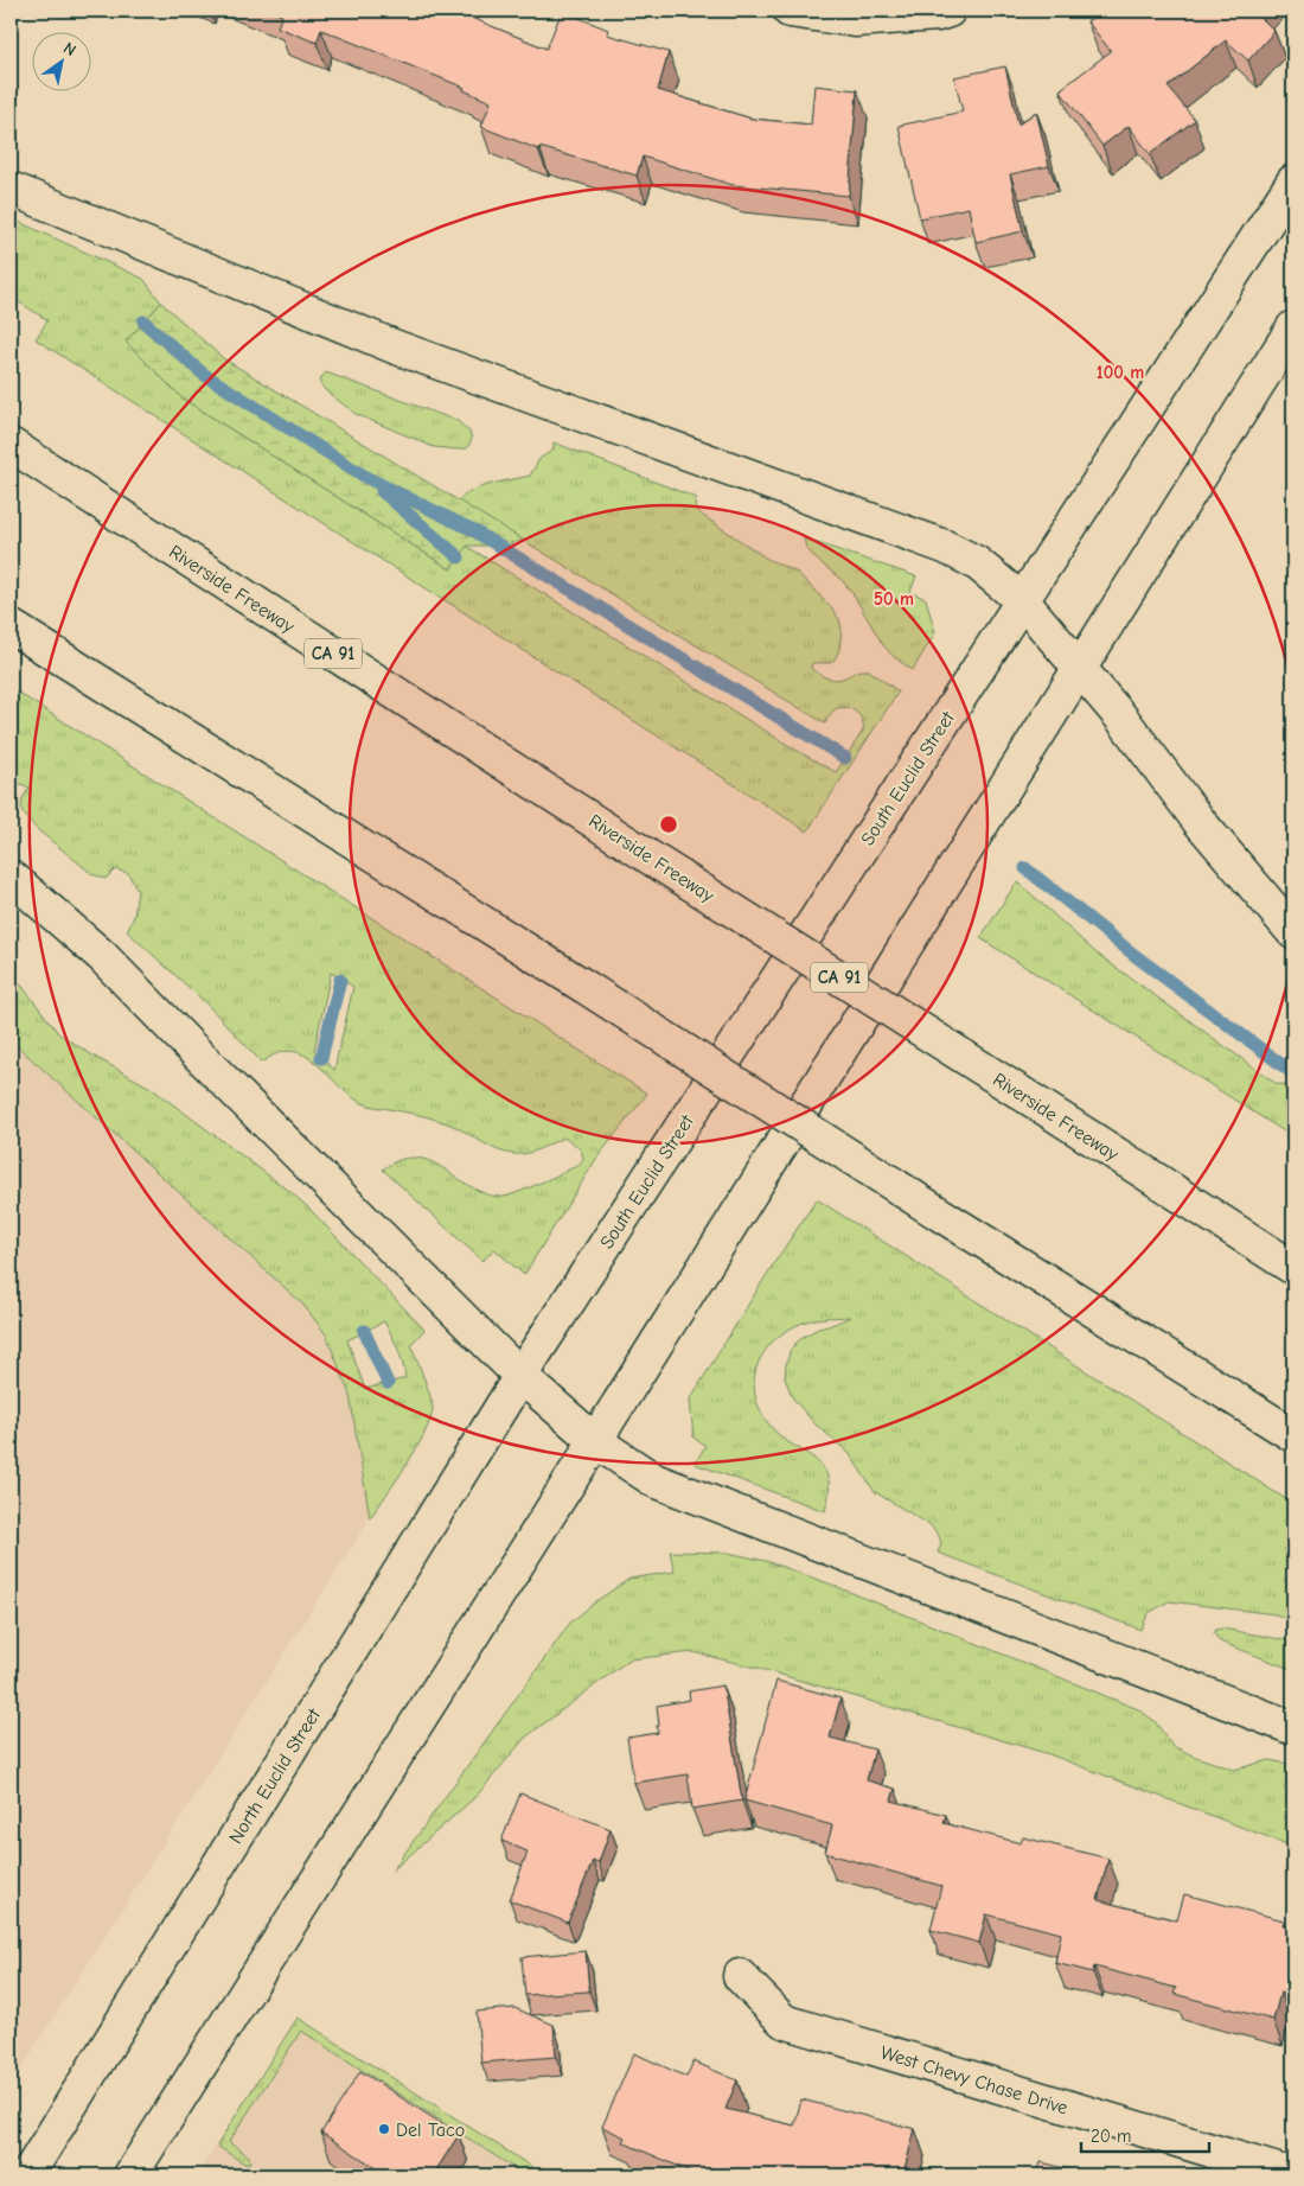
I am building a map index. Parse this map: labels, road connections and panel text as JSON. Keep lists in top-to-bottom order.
{
  "streets": {
    "main road": [
      "Riverside Freeway",
      "CA 91",
      "South Euclid Street",
      "North Euclid Street",
      "West Chevy Chase Drive"
    ]
  },
  "crossings": [
    ["South Euclid Street", "North Euclid Street"]
  ],
  "places": ["Del Taco"],
  "scale_bar": "20 m",
  "north": "top right",
  "rings": ["100 m", "50 m"]
}
